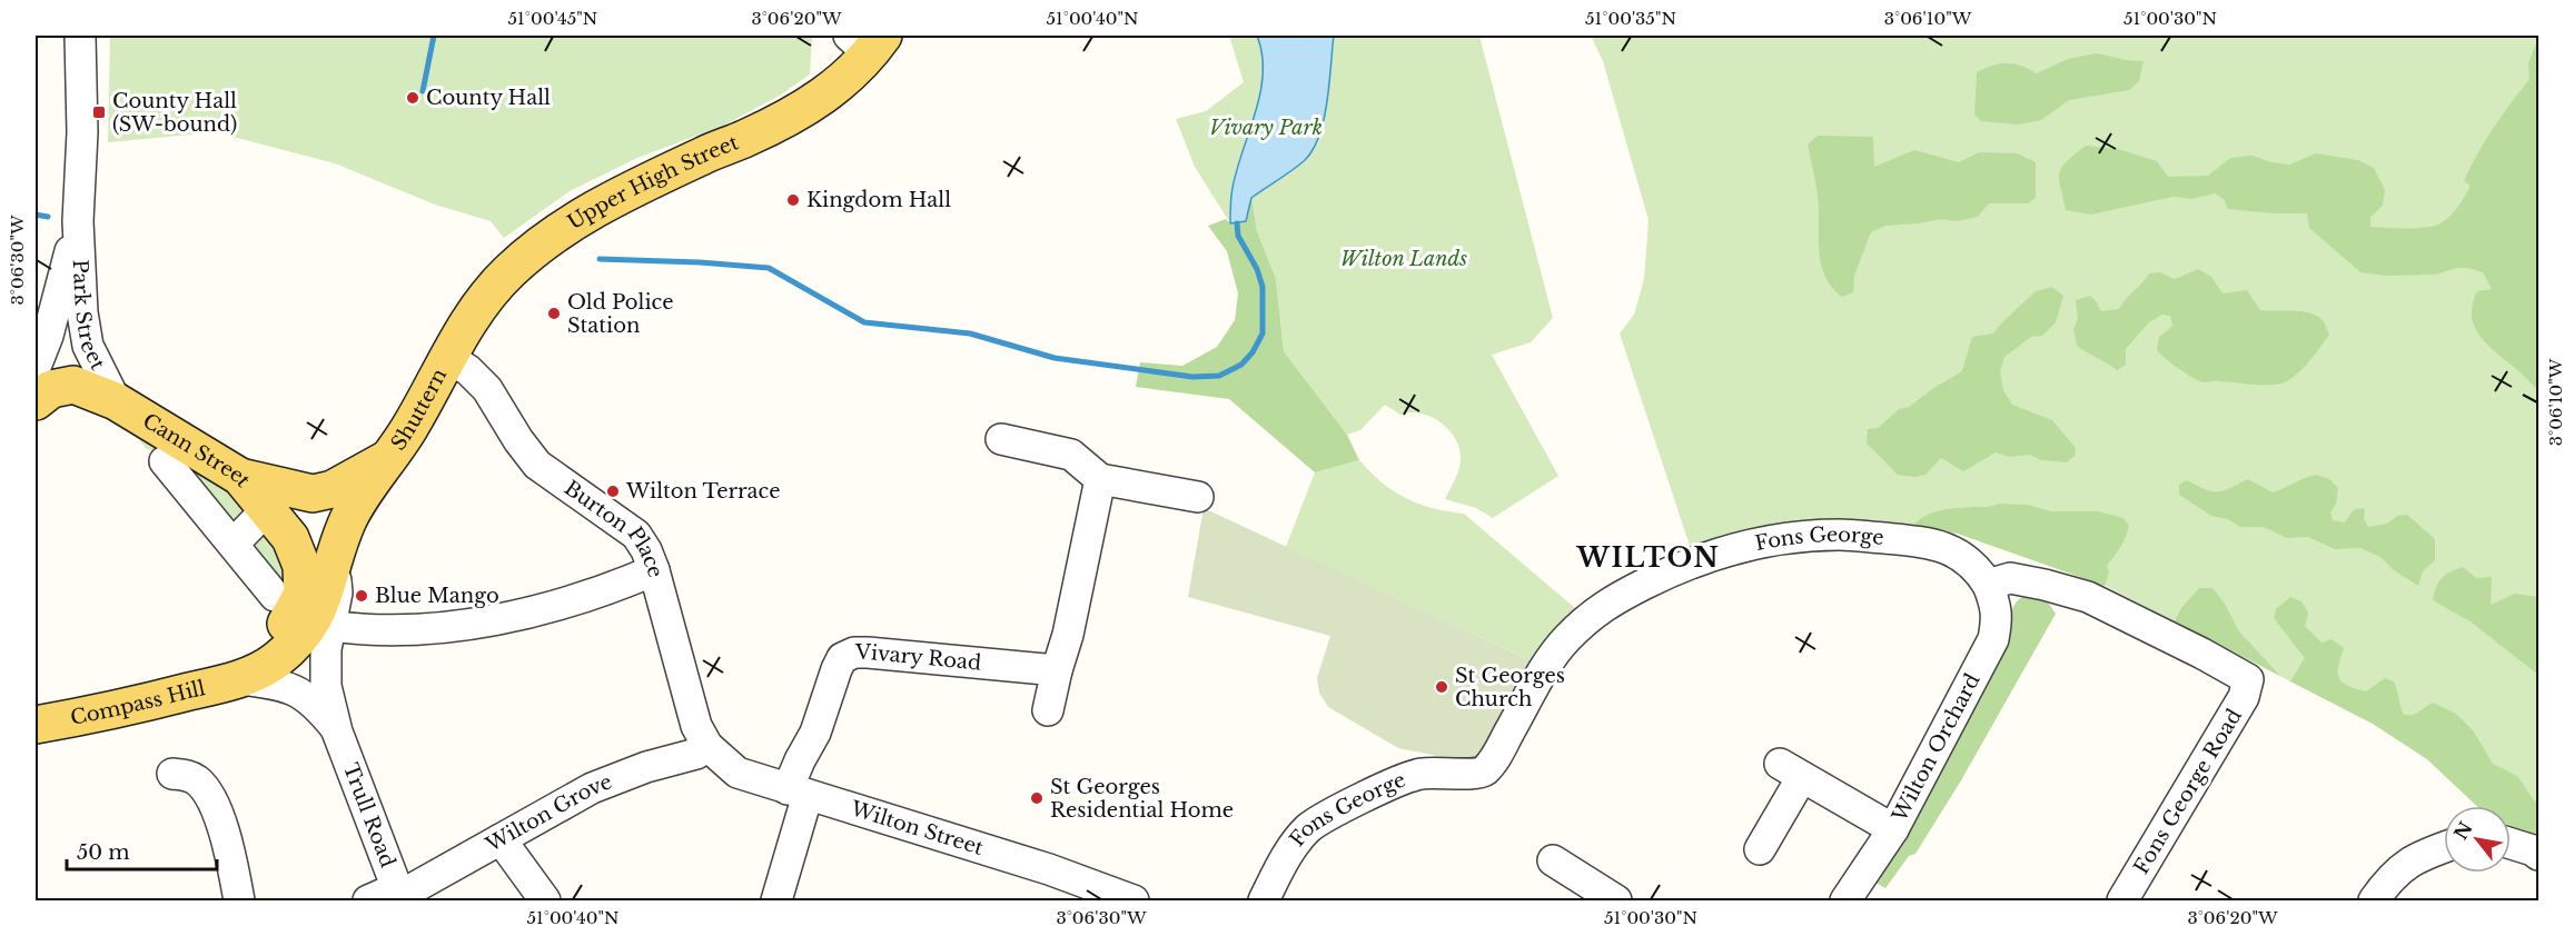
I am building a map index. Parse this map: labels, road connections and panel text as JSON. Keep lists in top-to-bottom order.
{
  "streets": {
    "main road": [
      "Upper High Street",
      "Shuttern",
      "Cann Street",
      "Compass Hill"
    ],
    "street": [
      "Park Street",
      "Burton Place",
      "Fons George",
      "Vivary Road",
      "Wilton Orchard",
      "Fons George Road",
      "Wilton Grove",
      "Trull Road",
      "Wilton Street"
    ]
  },
  "crossings": [
    ["Upper High Street", "Shuttern"],
    ["Upper High Street", "Burton Place"],
    ["Park Street", "Cann Street"],
    ["Shuttern", "Burton Place"],
    ["Shuttern", "Compass Hill"],
    ["Shuttern", "Trull Road"],
    ["Cann Street", "Compass Hill"],
    ["Burton Place", "Wilton Grove"],
    ["Burton Place", "Wilton Street"],
    ["Fons George", "Wilton Orchard"],
    ["Fons George", "Fons George Road"],
    ["Vivary Road", "Wilton Street"],
    ["Compass Hill", "Trull Road"],
    ["Wilton Orchard", "Fons George Road"],
    ["Wilton Grove", "Trull Road"],
    ["Wilton Grove", "Wilton Street"]
  ],
  "districts": ["WILTON"],
  "parks": ["Vivary Park", "Wilton Lands"],
  "places": {
    "other": [
      "County Hall",
      "Kingdom Hall",
      "Old Police Station",
      "Wilton Terrace",
      "Blue Mango",
      "St Georges Church",
      "St Georges Residential Home"
    ],
    "transit": ["County Hall (SW-bound)"]
  },
  "scale_bar": "50 m",
  "north": "top left",
  "coordinates": [
    "51°00'45\"N",
    "3°06'20\"W",
    "51°00'40\"N",
    "51°00'35\"N",
    "3°06'10\"W",
    "51°00'30\"N",
    "3°06'30\"W"
  ]
}
